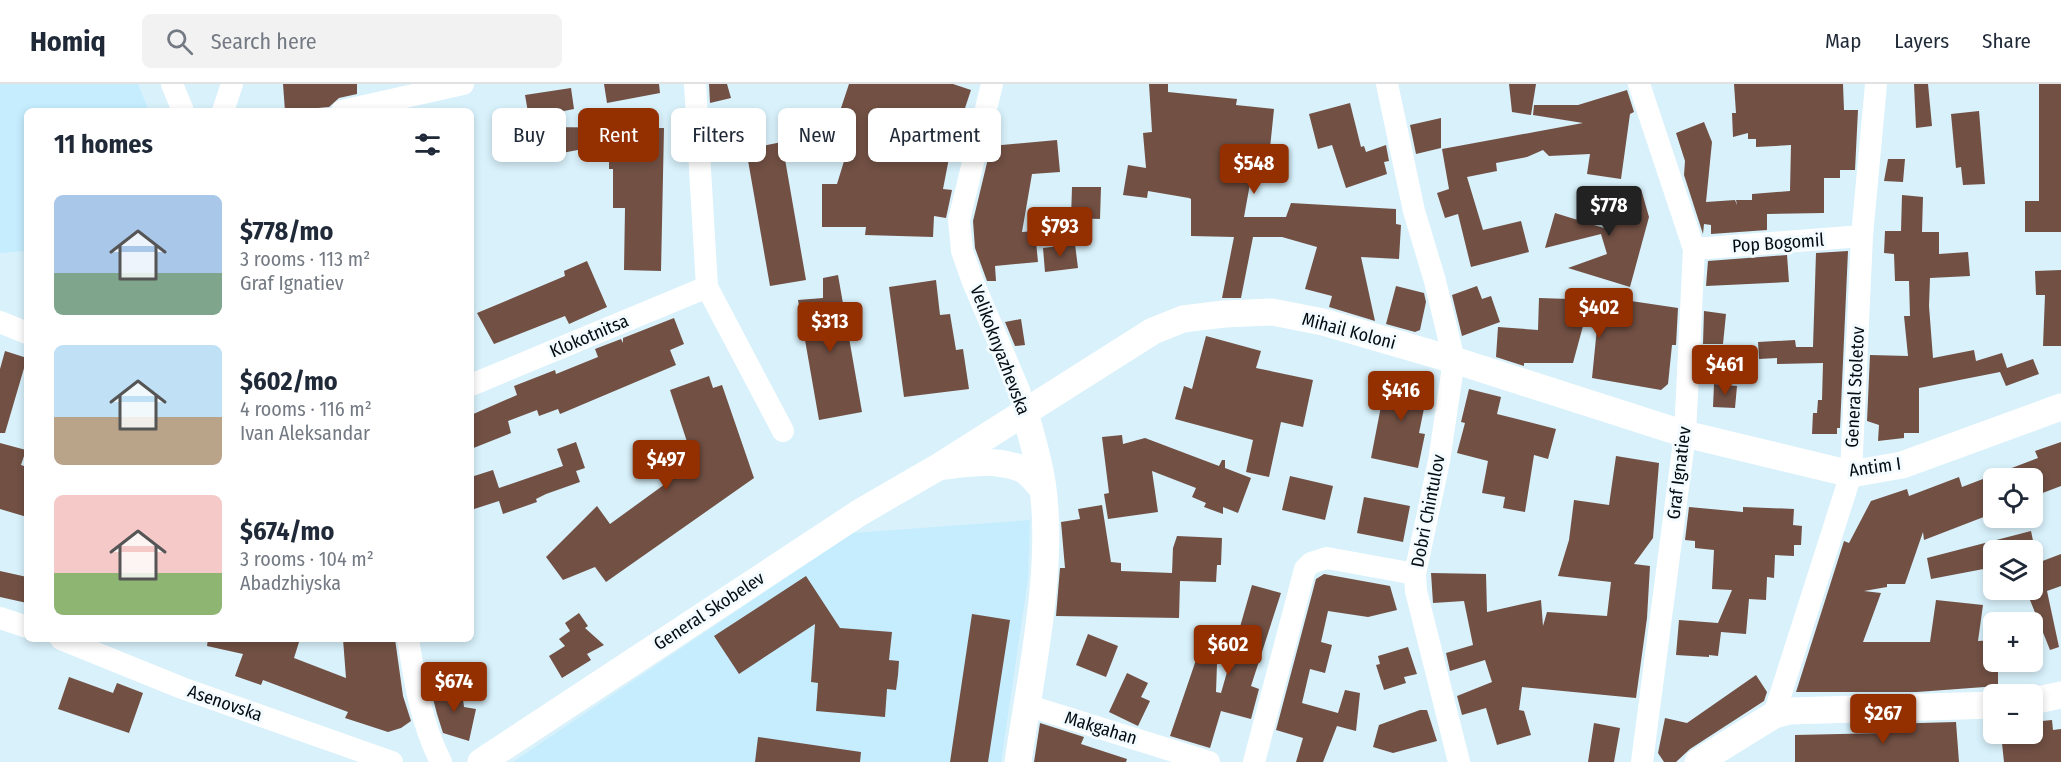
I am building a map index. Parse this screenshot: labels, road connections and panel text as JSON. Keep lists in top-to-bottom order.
{
  "streets": {
    "street": [
      "Pop Bogomil",
      "Mihail Koloni",
      "Klokotnitsa",
      "Velikoknyazhevska",
      "General Stoletov",
      "Antim I",
      "Graf Ignatiev",
      "Dobri Chintulov",
      "General Skobelev",
      "Asenovska",
      "Makgahan"
    ]
  },
  "crossings": [
    ["Pop Bogomil", "General Stoletov"],
    ["Pop Bogomil", "Graf Ignatiev"],
    ["Mihail Koloni", "Velikoknyazhevska"],
    ["Mihail Koloni", "Antim I"],
    ["Mihail Koloni", "Graf Ignatiev"],
    ["Mihail Koloni", "Dobri Chintulov"],
    ["Mihail Koloni", "General Skobelev"],
    ["Velikoknyazhevska", "Makgahan"],
    ["General Stoletov", "Antim I"],
    ["Antim I", "Graf Ignatiev"]
  ],
  "page": {
    "header": "Homiq",
    "search": "Search here",
    "nav": ["Map", "Layers", "Share"],
    "chip": [
      "Buy",
      "Rent",
      "Filters",
      "New",
      "Apartment"
    ],
    "heading": "11 homes",
    "price": [
      "$548",
      "$778",
      "$793",
      "$402",
      "$313",
      "$461",
      "$416",
      "$497",
      "$602",
      "$674",
      "$267"
    ],
    "list": [
      {
        "name": "$778/mo",
        "note": "3 rooms · 113 m² · Graf Ignatiev"
      },
      {
        "name": "$602/mo",
        "note": "4 rooms · 116 m² · Ivan Aleksandar"
      },
      {
        "name": "$674/mo",
        "note": "3 rooms · 104 m² · Abadzhiyska"
      }
    ],
    "map_buttons": ["+", "−"]
  }
}
